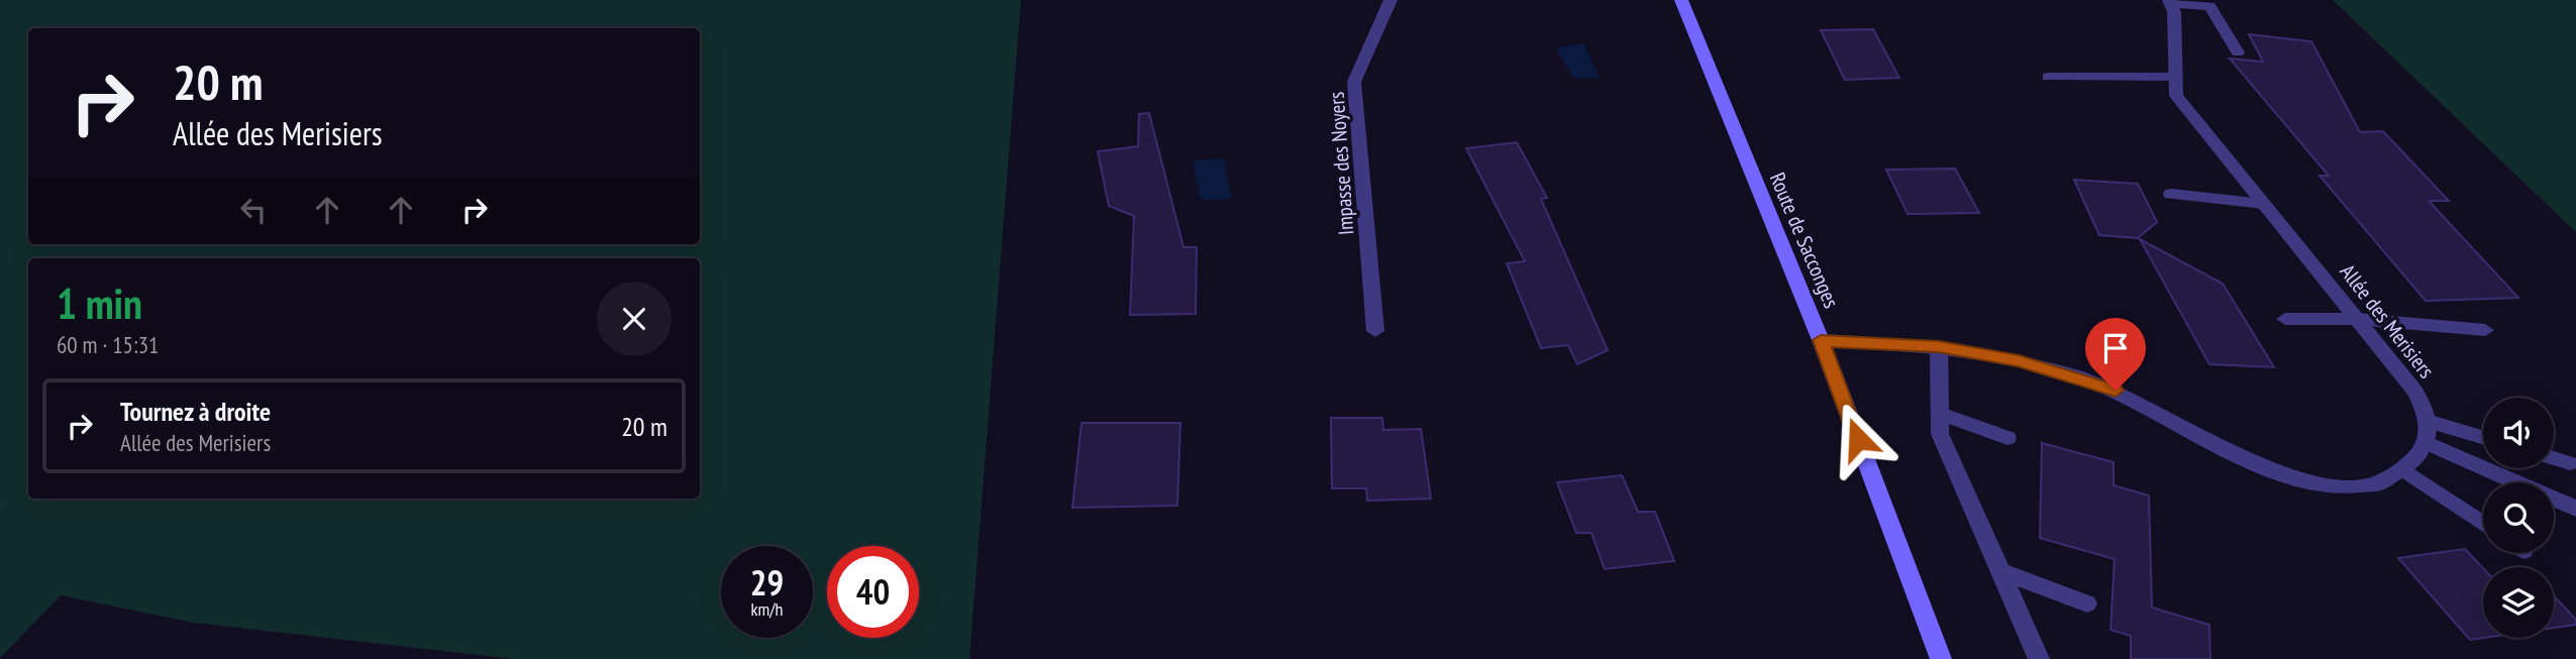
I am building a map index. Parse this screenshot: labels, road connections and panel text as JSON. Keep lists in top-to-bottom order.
{
  "streets": {
    "street": ["Impasse des Noyers", "Route de Sacconges", "Allée des Merisiers"]
  },
  "page": {
    "turn": ["20 m", "Allée des Merisiers"],
    "heading": ["1 min", "60 m · 15:31"],
    "list": [
      {
        "name": "Tournez à droite",
        "note": "Allée des Merisiers",
        "value": "20 m"
      }
    ],
    "speed": "29 km/h",
    "limit": "40"
  }
}
